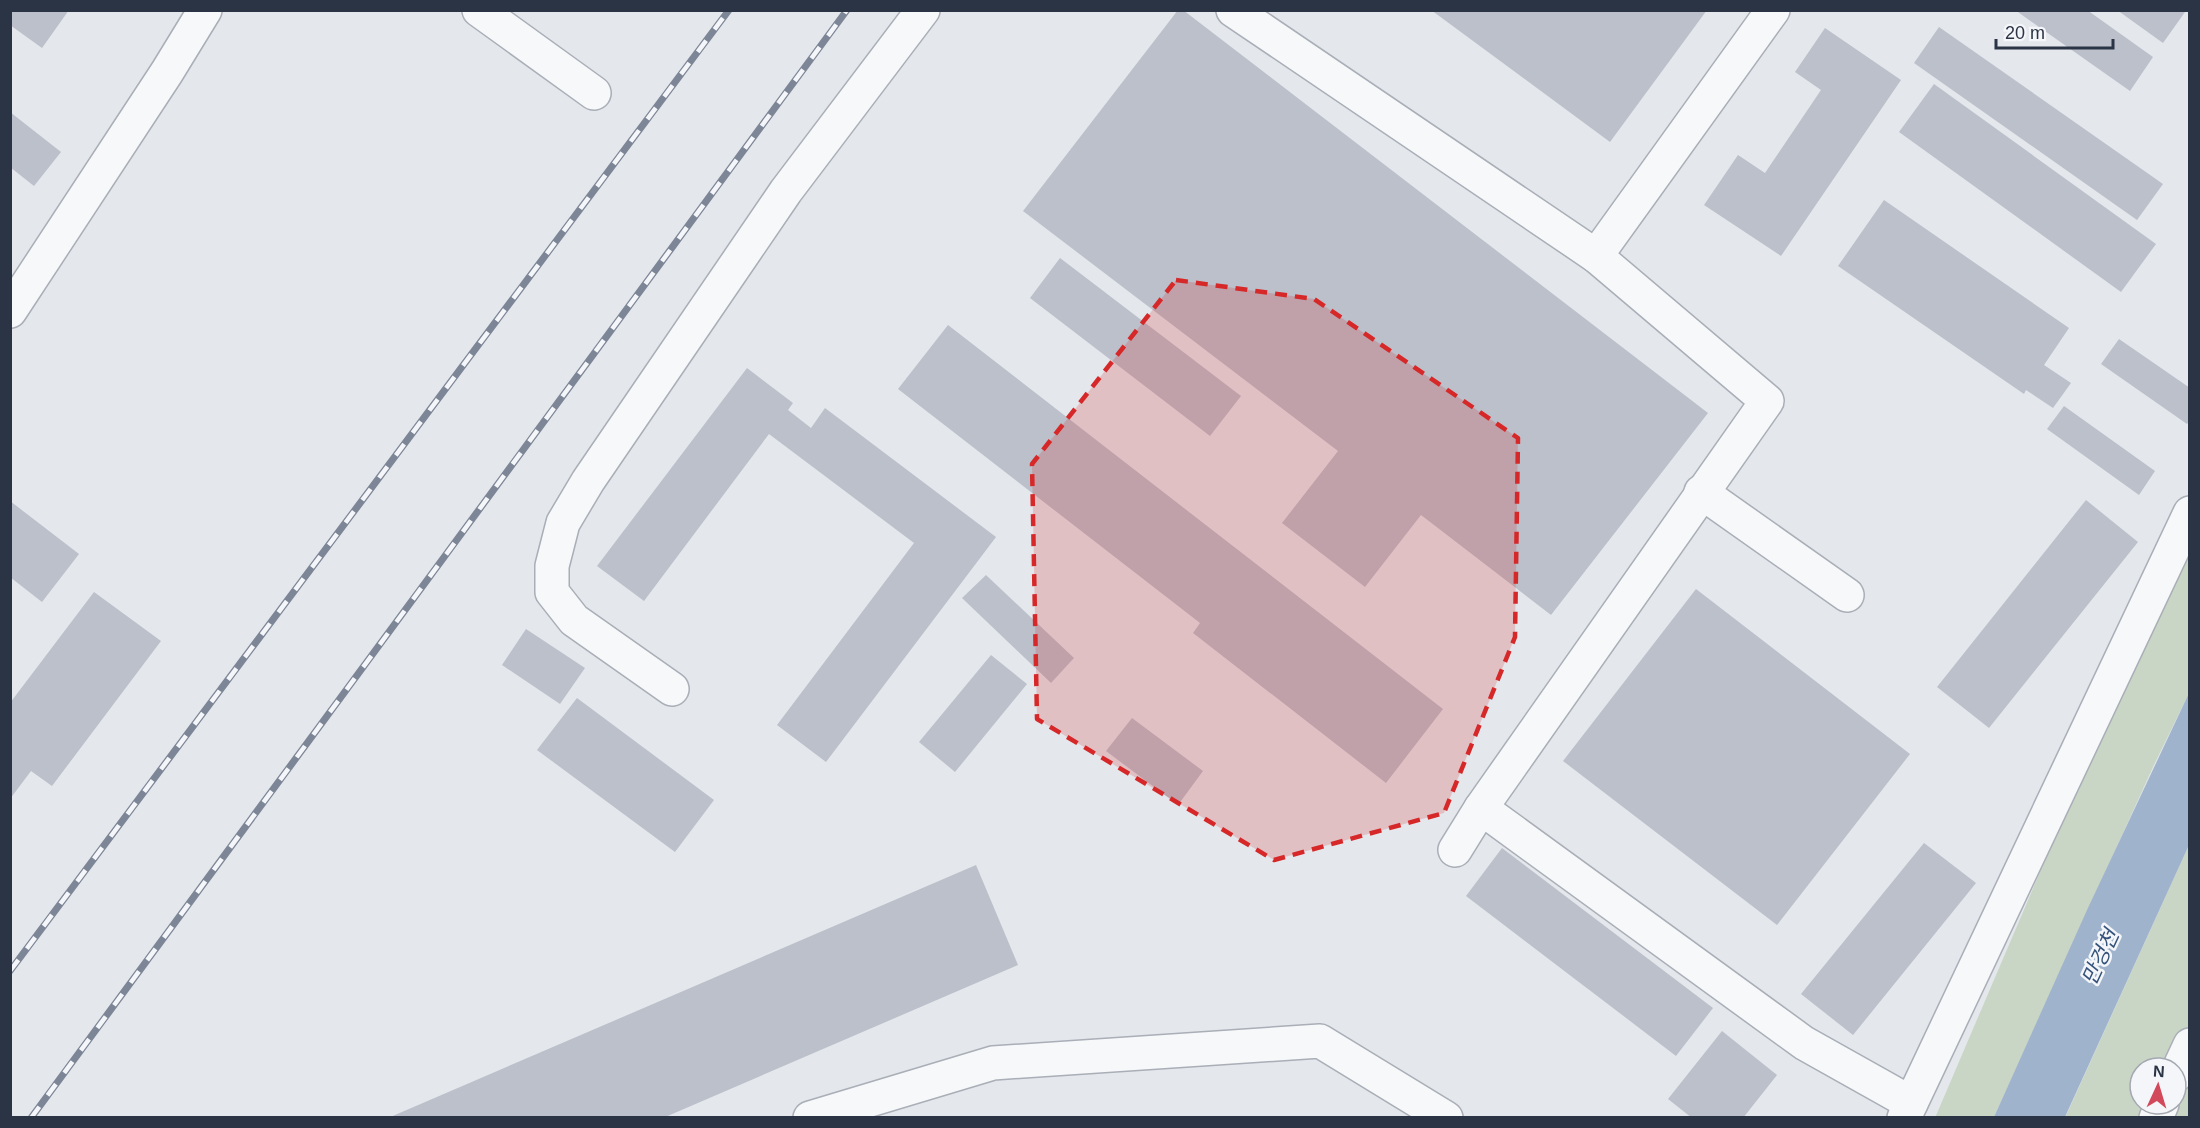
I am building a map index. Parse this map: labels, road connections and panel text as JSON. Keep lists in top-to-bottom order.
{
  "water": ["만겅천"],
  "scale_bar": "20 m",
  "north": "top"
}
